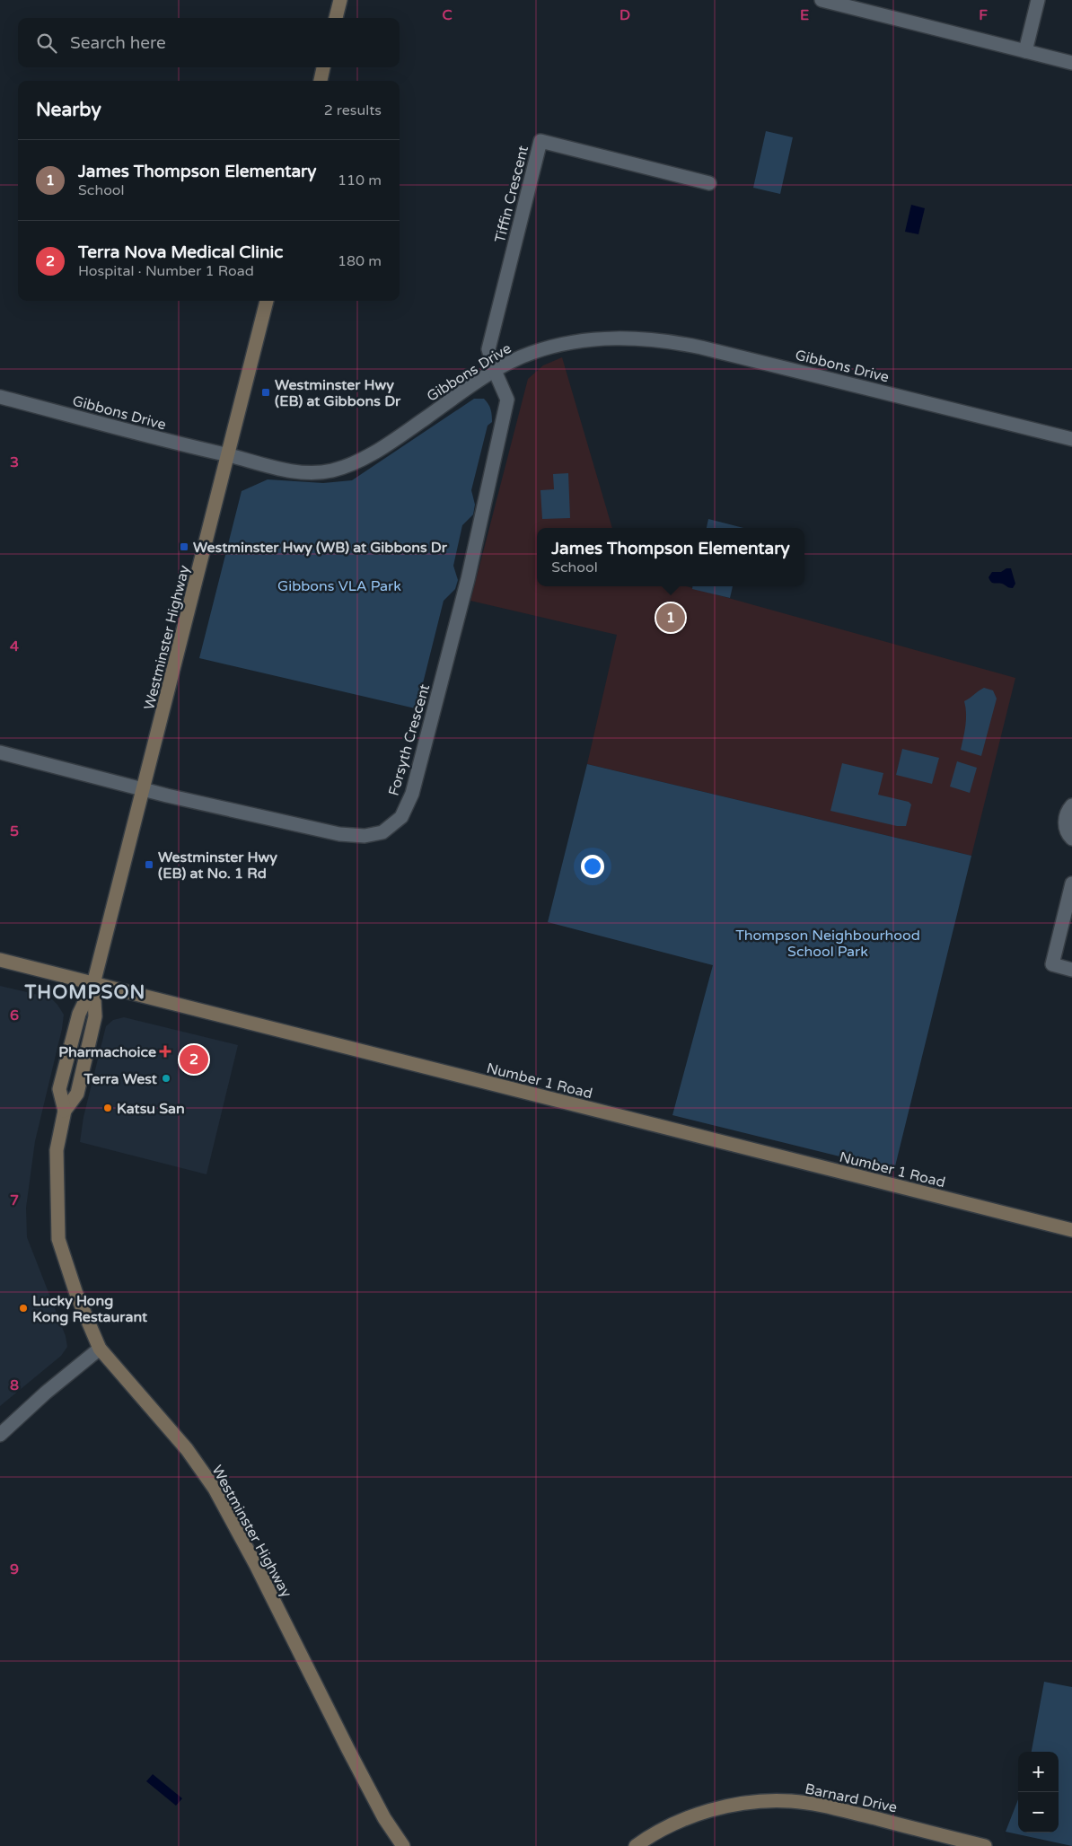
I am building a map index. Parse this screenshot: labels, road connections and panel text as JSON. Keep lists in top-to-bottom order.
{
  "streets": {
    "main road": ["Westminster Highway", "Number 1 Road", "Barnard Drive"],
    "street": ["Tiffin Crescent", "Gibbons Drive", "Forsyth Crescent"]
  },
  "crossings": [
    ["Tiffin Crescent", "Gibbons Drive"],
    ["Tiffin Crescent", "Forsyth Crescent"],
    ["Gibbons Drive", "Westminster Highway"],
    ["Gibbons Drive", "Forsyth Crescent"],
    ["Westminster Highway", "Forsyth Crescent"],
    ["Westminster Highway", "Number 1 Road"]
  ],
  "districts": ["THOMPSON"],
  "parks": ["Gibbons VLA Park", "Thompson Neighbourhood School Park"],
  "places": {
    "transit": ["Westminster Hwy (EB) at Gibbons Dr", "Westminster Hwy (WB) at Gibbons Dr", "Westminster Hwy (EB) at No. 1 Rd"],
    "health": ["Pharmachoice"],
    "other": ["Terra West", "Katsu San", "Lucky Hong Kong Restaurant"]
  },
  "page": {
    "search": "Search here",
    "heading": ["Nearby", "2 results"],
    "list": [
      {
        "mark": "1",
        "name": "James Thompson Elementary",
        "note": "School",
        "value": "110 m"
      },
      {
        "mark": "2",
        "name": "Terra Nova Medical Clinic",
        "note": "Hospital · Number 1 Road",
        "value": "180 m"
      }
    ],
    "popup": ["James Thompson Elementary", "School"],
    "pins": ["1", "2"],
    "map_buttons": ["+", "−"]
  },
  "grid": {
    "columns": [
      "C",
      "D",
      "E",
      "F"
    ],
    "rows": [
      "3",
      "4",
      "5",
      "6",
      "7",
      "8",
      "9"
    ]
  }
}
